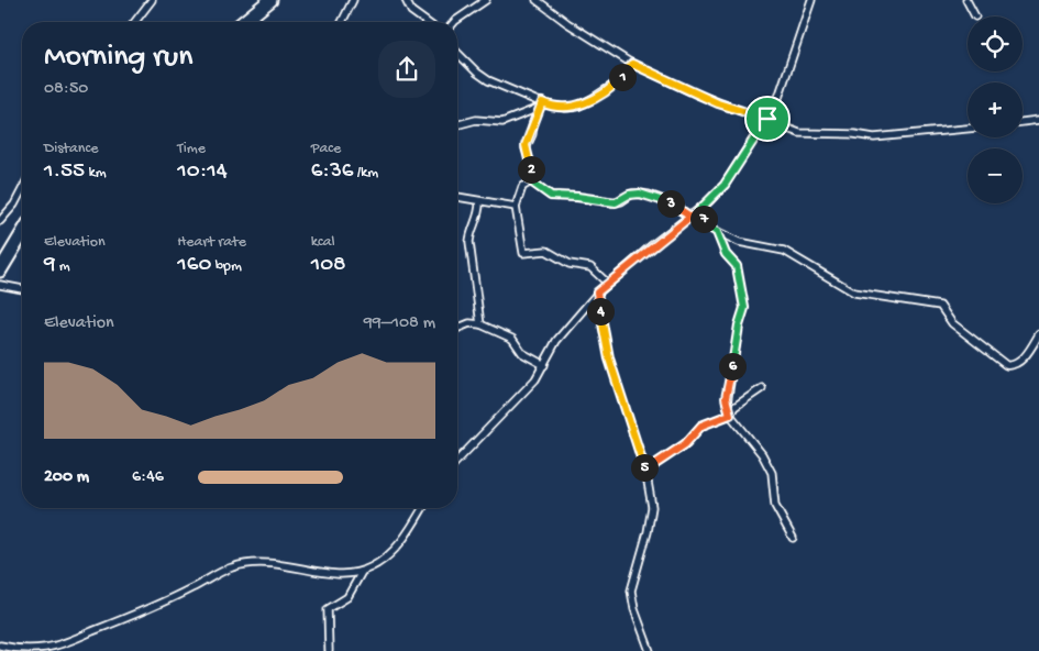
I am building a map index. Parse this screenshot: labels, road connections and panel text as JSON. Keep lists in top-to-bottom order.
{
  "page": {
    "map_buttons": ["+", "−"],
    "heading": ["Morning run", "08:50"],
    "pins": [
      "1",
      "2",
      "3",
      "7",
      "4",
      "6",
      "5"
    ],
    "stats": [
      ["Distance", "1.55 km"],
      ["Time", "10:14"],
      ["Pace", "6:36 /km"],
      ["Elevation", "9 m"],
      ["Heart rate", "160 bpm"],
      ["kcal", "108"]
    ],
    "chart": ["Elevation", "99–108 m"],
    "list": [
      {
        "name": "200 m",
        "note": "6:46"
      }
    ]
  }
}
